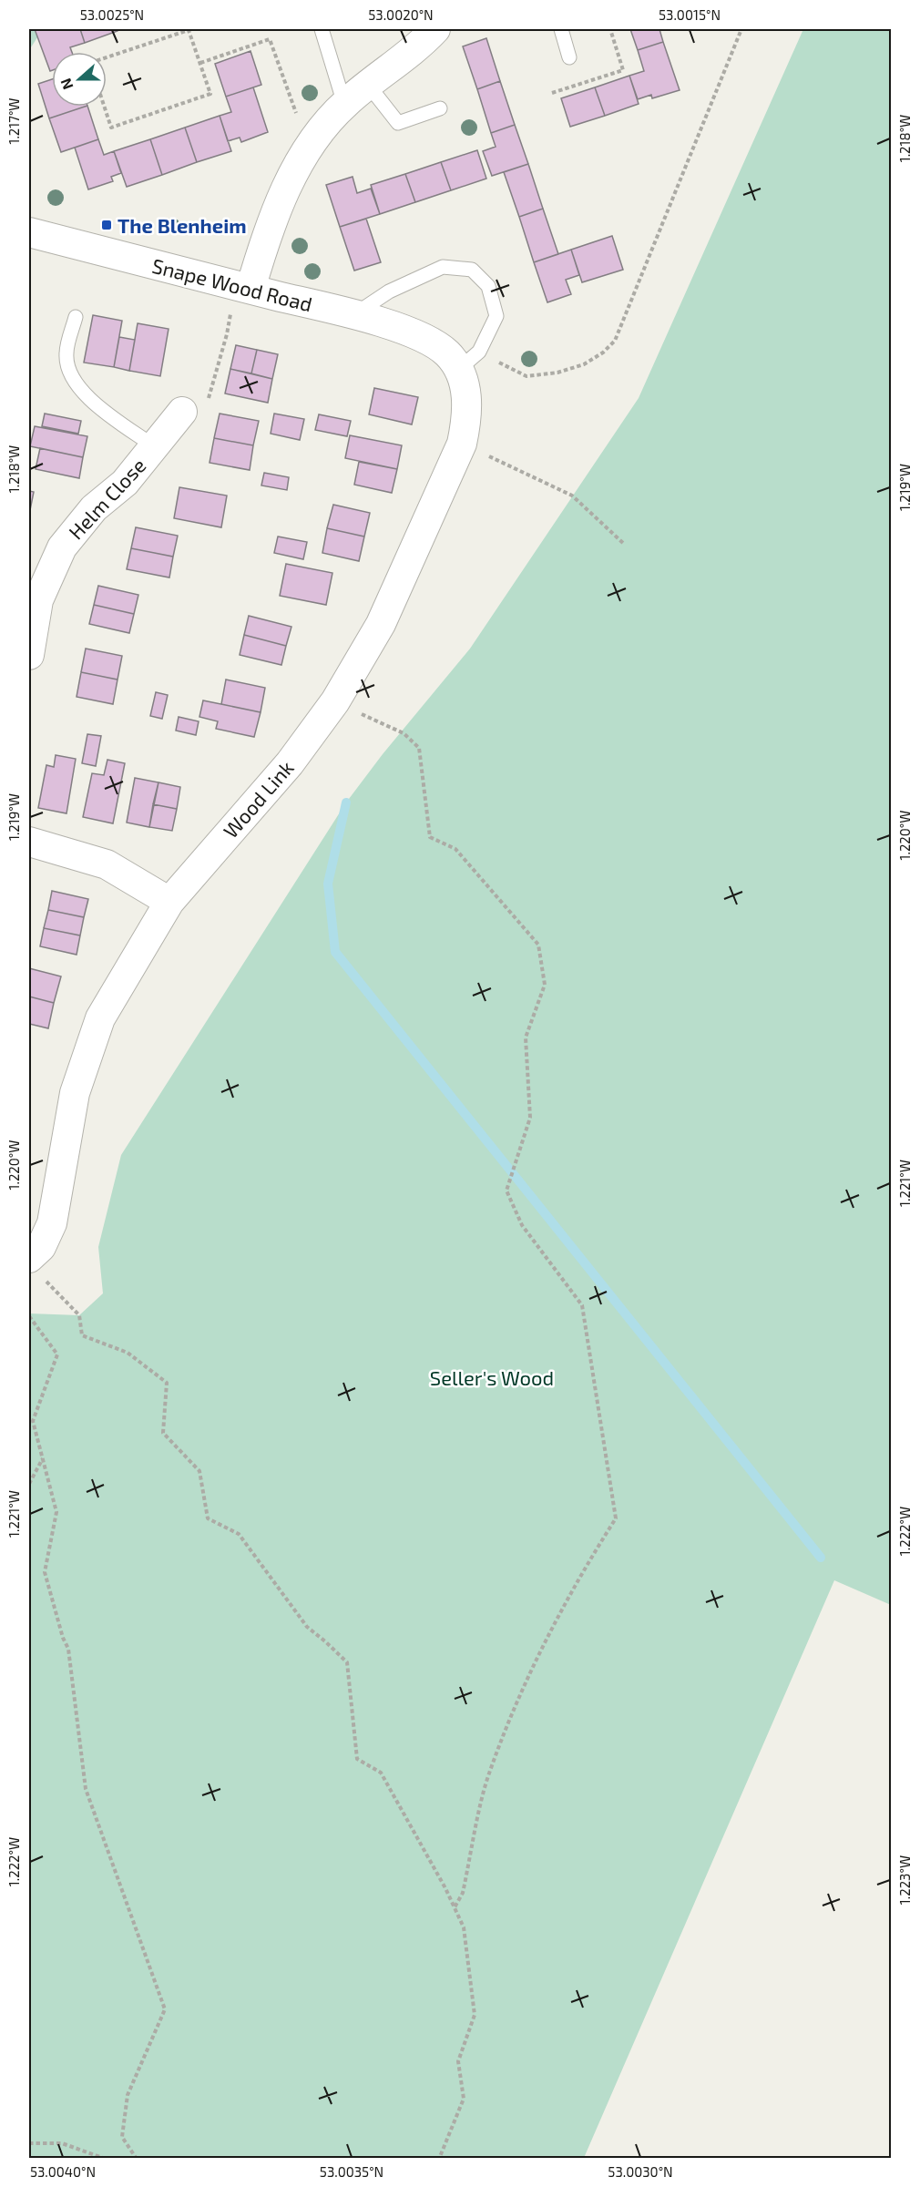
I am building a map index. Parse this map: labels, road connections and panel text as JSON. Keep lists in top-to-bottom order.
{
  "streets": {
    "street": ["Snape Wood Road", "Helm Close", "Wood Link"]
  },
  "crossings": [
    ["Snape Wood Road", "Wood Link"]
  ],
  "parks": ["Seller's Wood"],
  "places": {
    "transit": ["The Blenheim"]
  },
  "north": "left",
  "coordinates": [
    "53.0025°N",
    "53.0020°N",
    "53.0015°N",
    "1.217°W",
    "1.218°W",
    "1.219°W",
    "1.220°W",
    "1.221°W",
    "1.222°W",
    "1.223°W",
    "53.0040°N",
    "53.0035°N",
    "53.0030°N"
  ]
}
